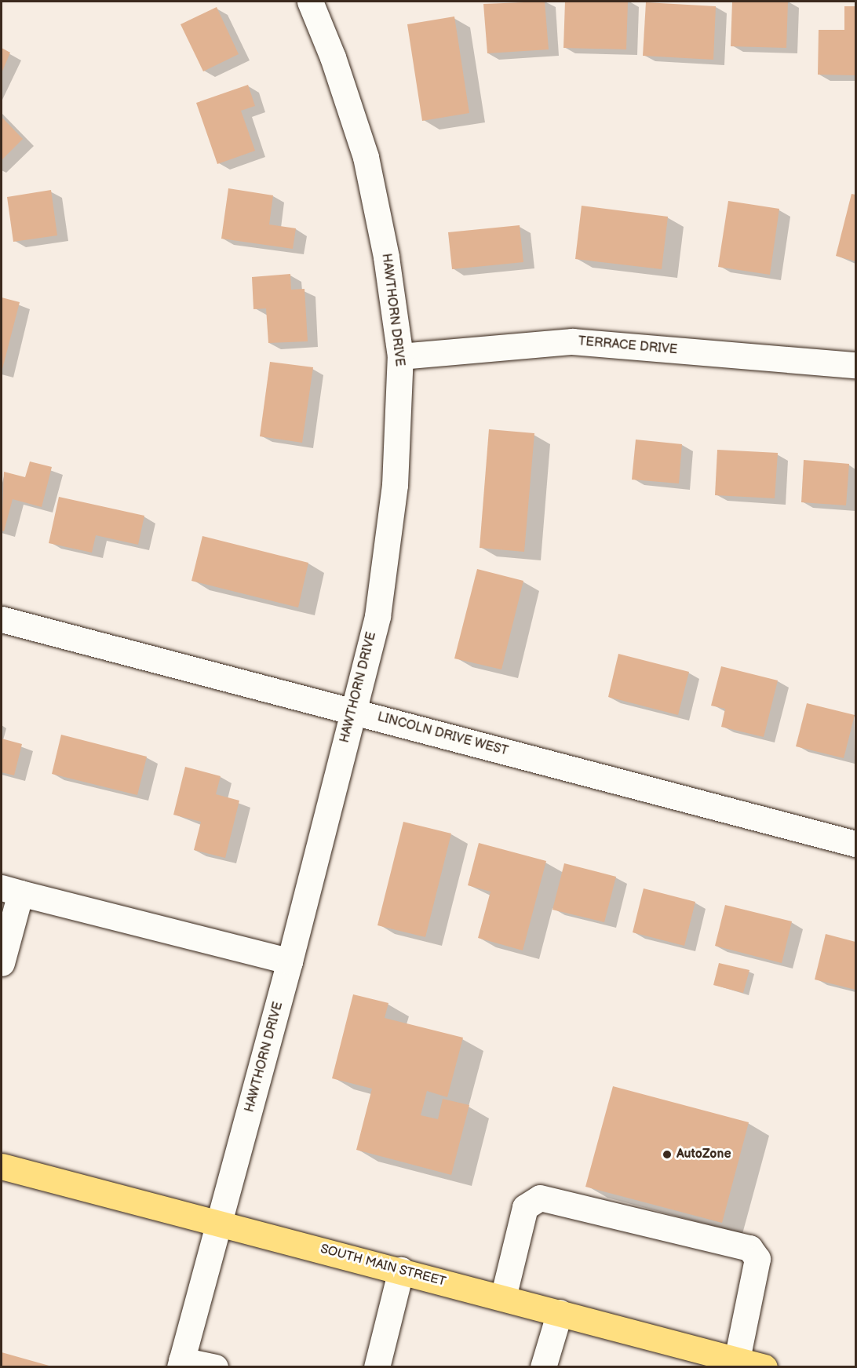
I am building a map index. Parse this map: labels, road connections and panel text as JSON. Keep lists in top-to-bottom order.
{
  "streets": {
    "main road": ["SOUTH MAIN STREET"],
    "street": ["HAWTHORN DRIVE", "TERRACE DRIVE", "LINCOLN DRIVE WEST"]
  },
  "crossings": [
    ["HAWTHORN DRIVE", "TERRACE DRIVE"],
    ["HAWTHORN DRIVE", "LINCOLN DRIVE WEST"],
    ["HAWTHORN DRIVE", "SOUTH MAIN STREET"]
  ],
  "places": ["AutoZone"]
}
